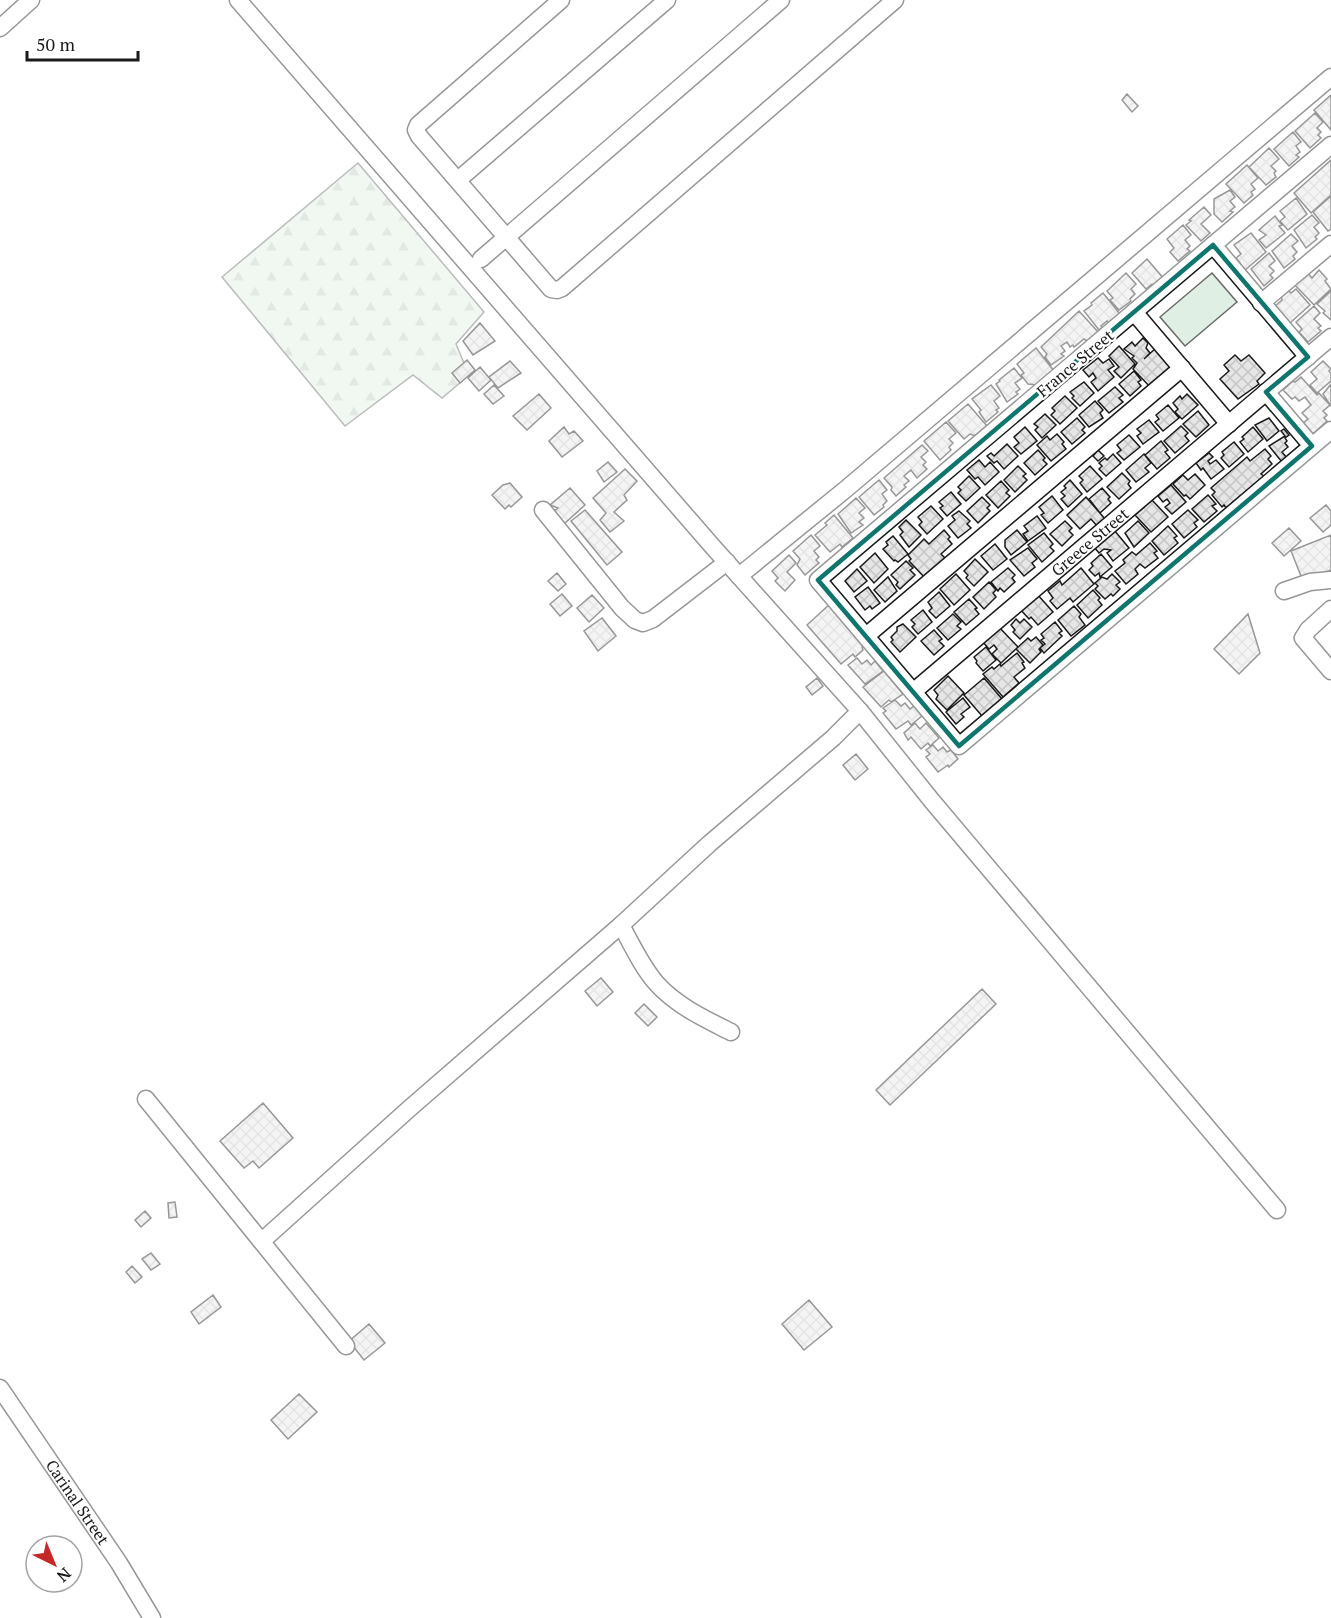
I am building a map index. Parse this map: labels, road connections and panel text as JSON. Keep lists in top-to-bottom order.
{
  "streets": {
    "street": ["France Street", "Greece Street", "Carinal Street"]
  },
  "scale_bar": "50 m",
  "north": "bottom right"
}
